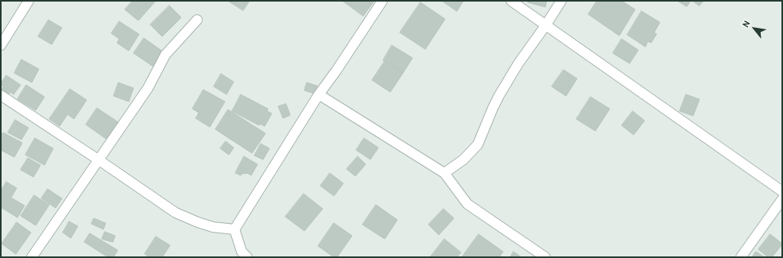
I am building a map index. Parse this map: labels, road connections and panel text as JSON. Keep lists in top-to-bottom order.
{
  "north": "top left"
}
